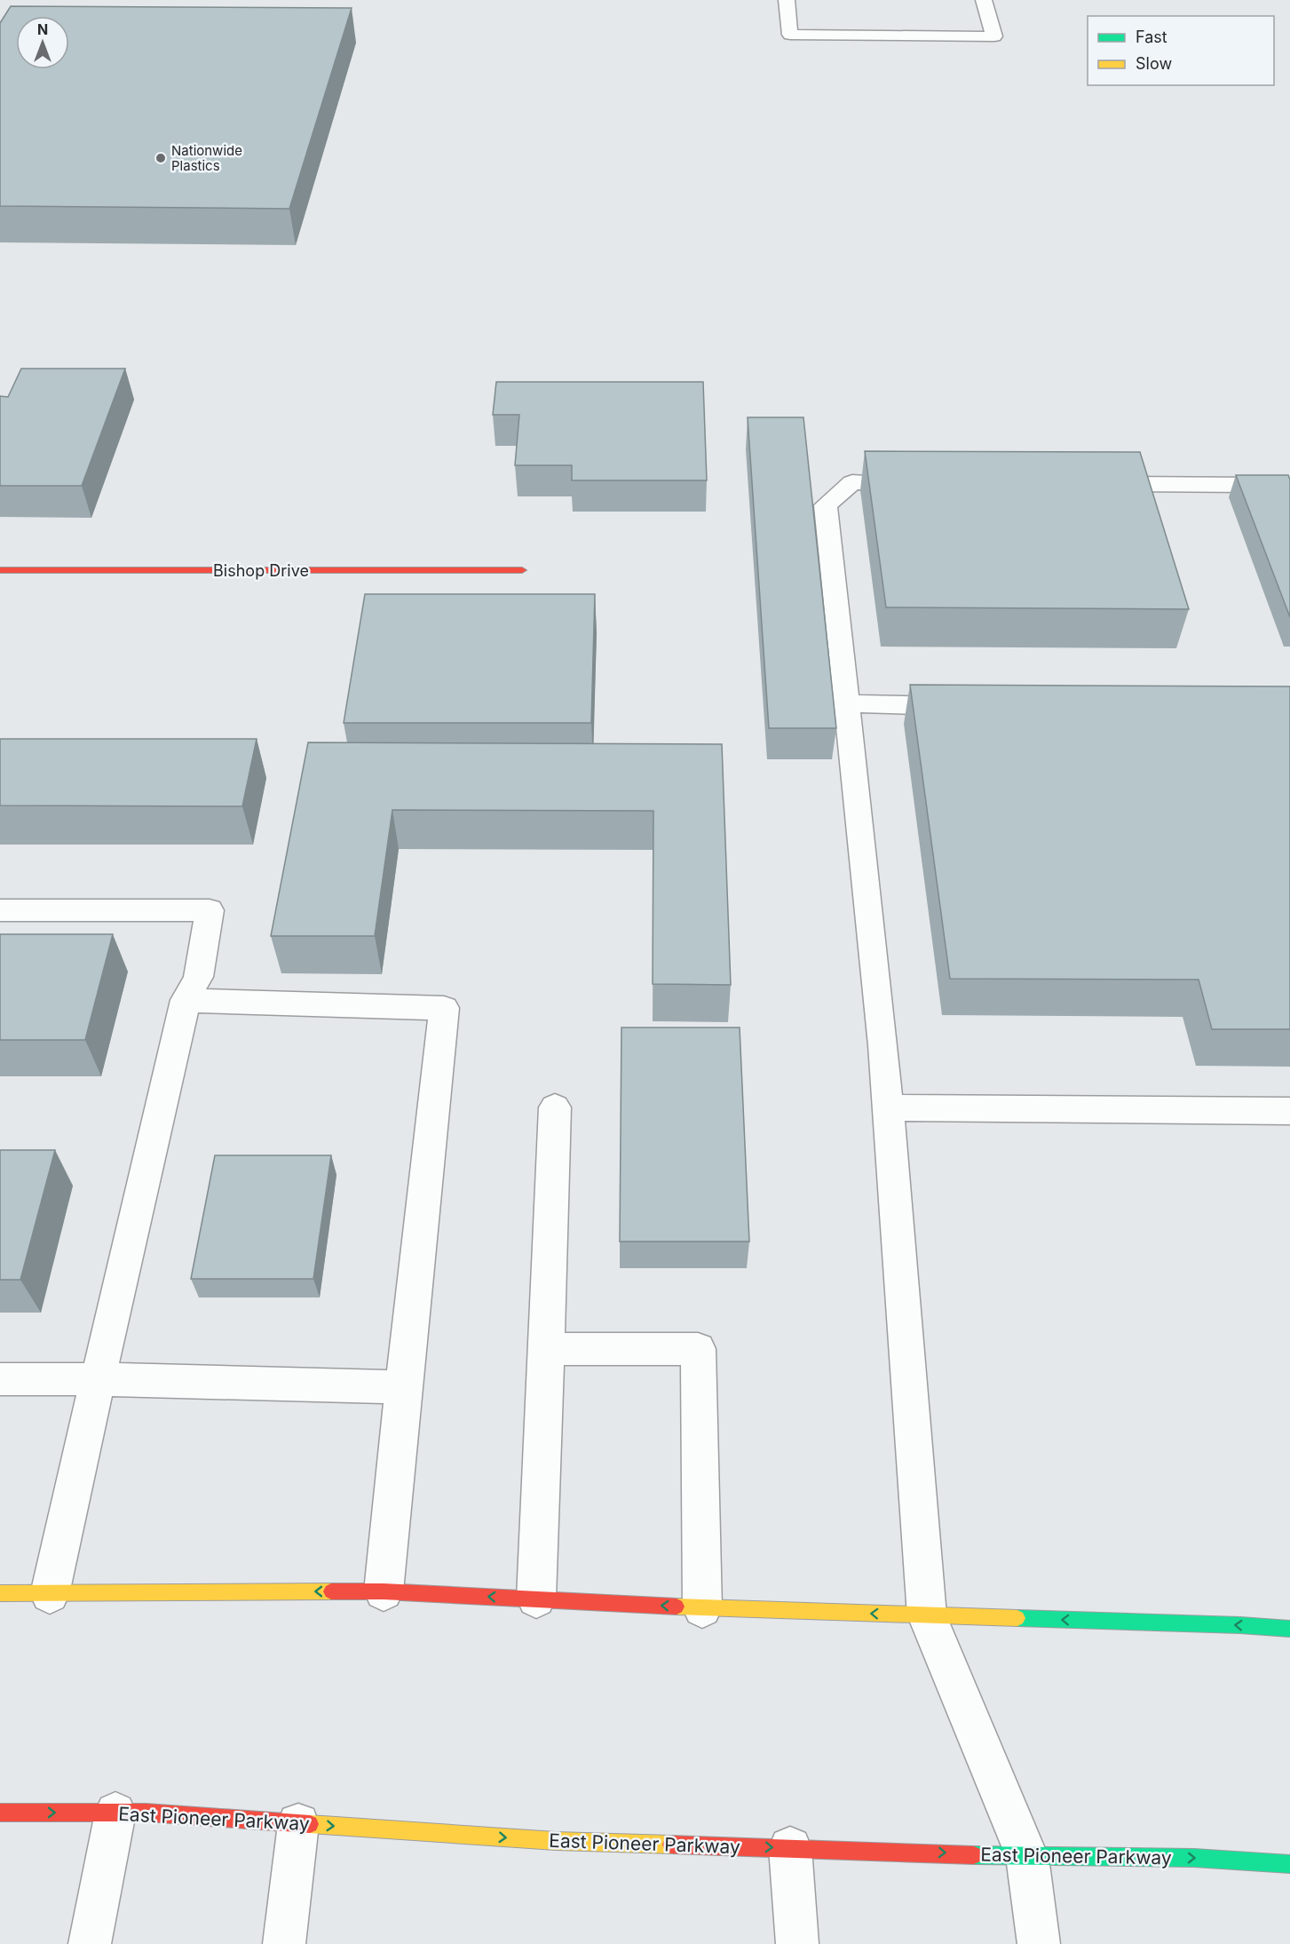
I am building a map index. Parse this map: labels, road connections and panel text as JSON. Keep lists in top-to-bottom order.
{
  "streets": {
    "main road": ["Bishop Drive", "East Pioneer Parkway"]
  },
  "one_way": ["East Pioneer Parkway"],
  "places": ["Nationwide Plastics"],
  "legend": ["Fast", "Slow"],
  "north": "top"
}
